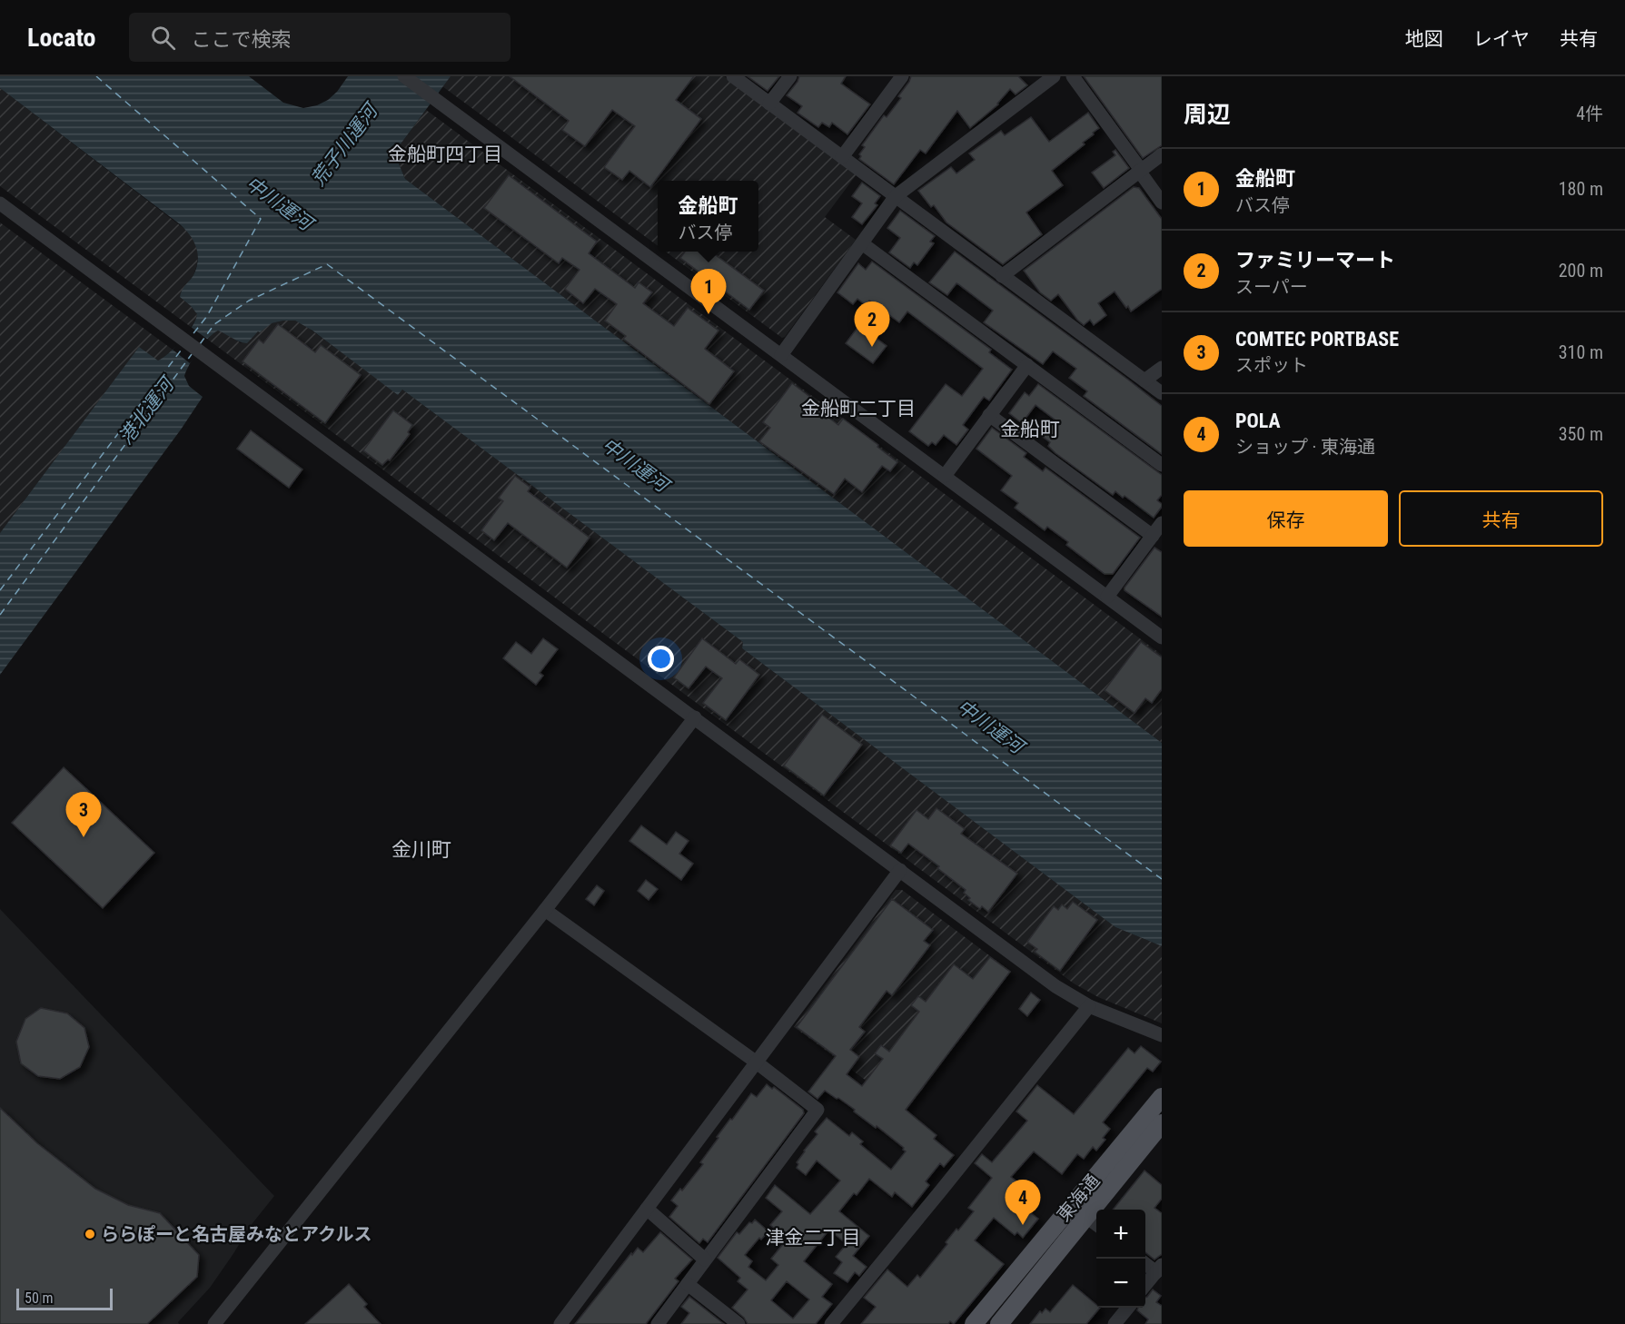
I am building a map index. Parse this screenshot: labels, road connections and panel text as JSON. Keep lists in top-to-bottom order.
{
  "streets": {
    "main road": ["東海通"]
  },
  "districts": [
    "金船町四丁目",
    "金船町二丁目",
    "金船町",
    "金川町",
    "津金二丁目"
  ],
  "water": ["荒子川運河", "中川運河", "港北運河"],
  "places": ["ららぽーと名古屋みなとアクルス"],
  "scale_bar": "50 m",
  "page": {
    "header": "Locato",
    "search": "ここで検索",
    "nav": ["地図", "レイヤ", "共有"],
    "heading": ["周辺", "4件"],
    "list": [
      {
        "mark": "1",
        "name": "金船町",
        "note": "バス停",
        "value": "180 m"
      },
      {
        "mark": "2",
        "name": "ファミリーマート",
        "note": "スーパー",
        "value": "200 m"
      },
      {
        "mark": "3",
        "name": "COMTEC PORTBASE",
        "note": "スポット",
        "value": "310 m"
      },
      {
        "mark": "4",
        "name": "POLA",
        "note": "ショップ · 東海通",
        "value": "350 m"
      }
    ],
    "popup": ["金船町", "バス停"],
    "pins": [
      "1",
      "2",
      "3",
      "4"
    ],
    "buttons": ["保存", "共有"],
    "map_buttons": ["+", "−"],
    "scale": "50 m"
  }
}
